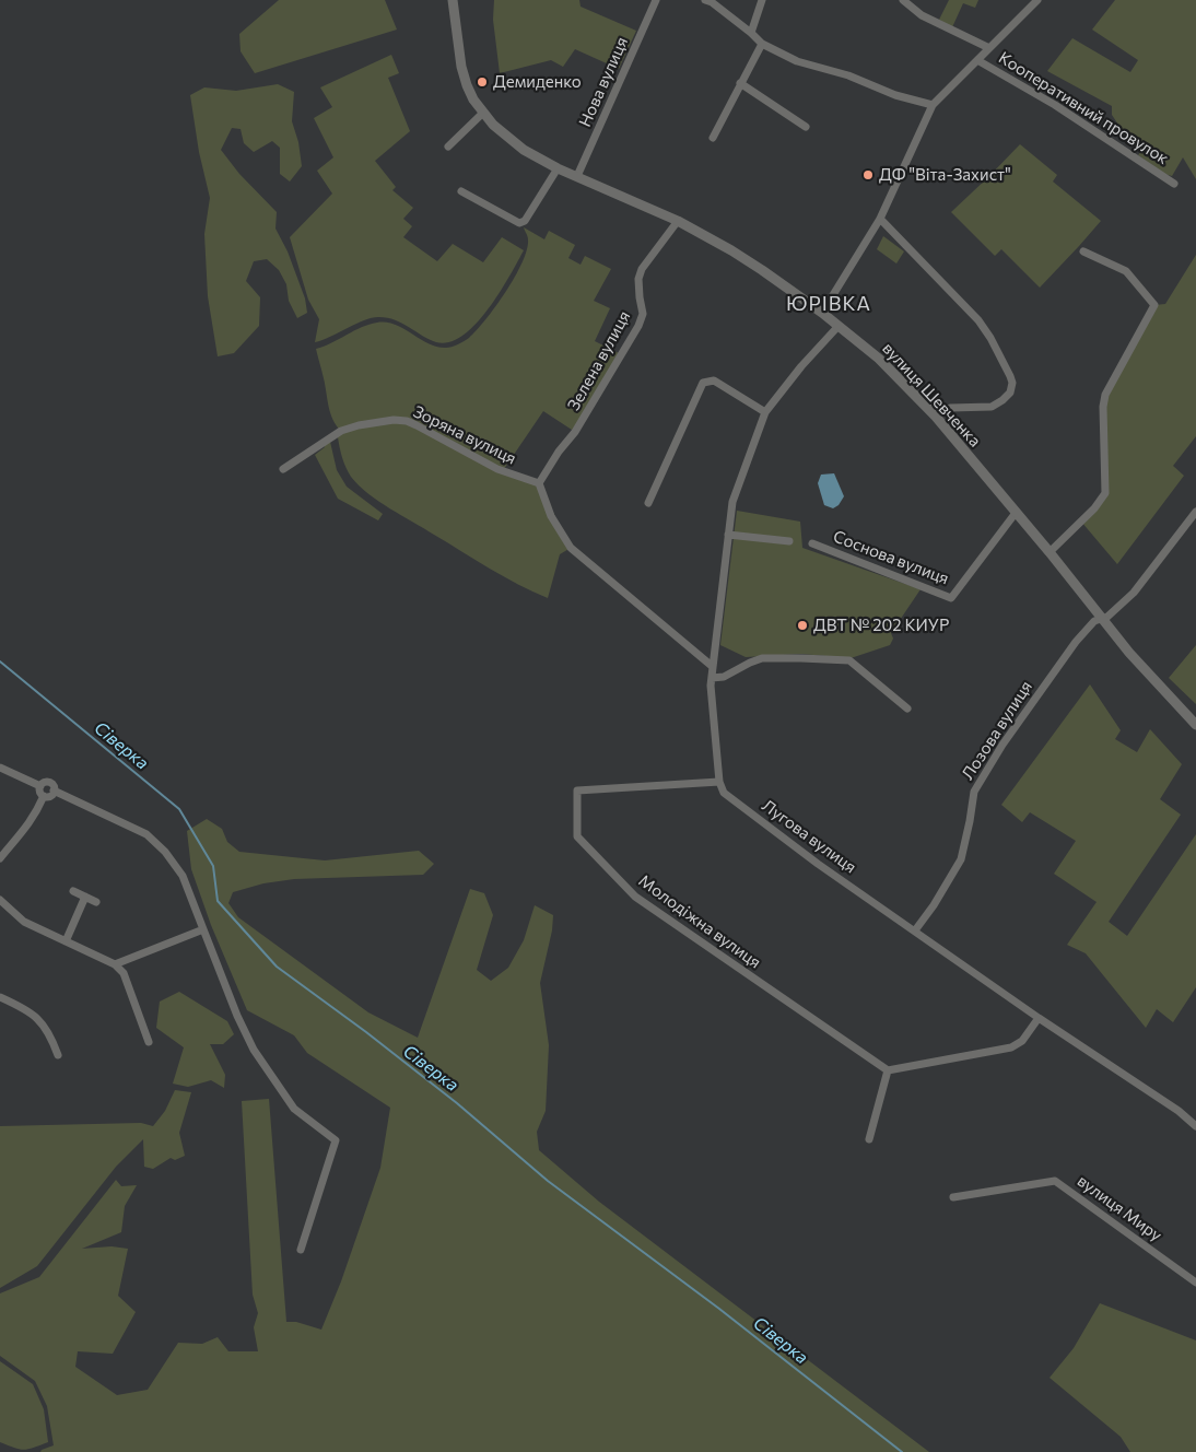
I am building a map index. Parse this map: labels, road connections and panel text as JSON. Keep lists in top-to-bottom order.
{
  "streets": {
    "street": [
      "Нова вулиця",
      "Кооперативний провулок",
      "Зелена вулиця",
      "вулиця Шевченка",
      "Зоряна вулиця",
      "Соснова вулиця",
      "Лозова вулиця",
      "Лугова вулиця",
      "Молодіжна вулиця",
      "вулиця Миру"
    ]
  },
  "crossings": [
    ["Нова вулиця", "вулиця Шевченка"],
    ["Зелена вулиця", "вулиця Шевченка"],
    ["Зелена вулиця", "Зоряна вулиця"],
    ["вулиця Шевченка", "Соснова вулиця"],
    ["вулиця Шевченка", "Лозова вулиця"],
    ["Лозова вулиця", "Лугова вулиця"],
    ["Лугова вулиця", "Молодіжна вулиця"]
  ],
  "districts": ["ЮРІВКА"],
  "water": ["Сіверка"],
  "places": ["Демиденко", "ДФ \"Віта-Захист\"", "ДВТ № 202 КИУР"]
}
